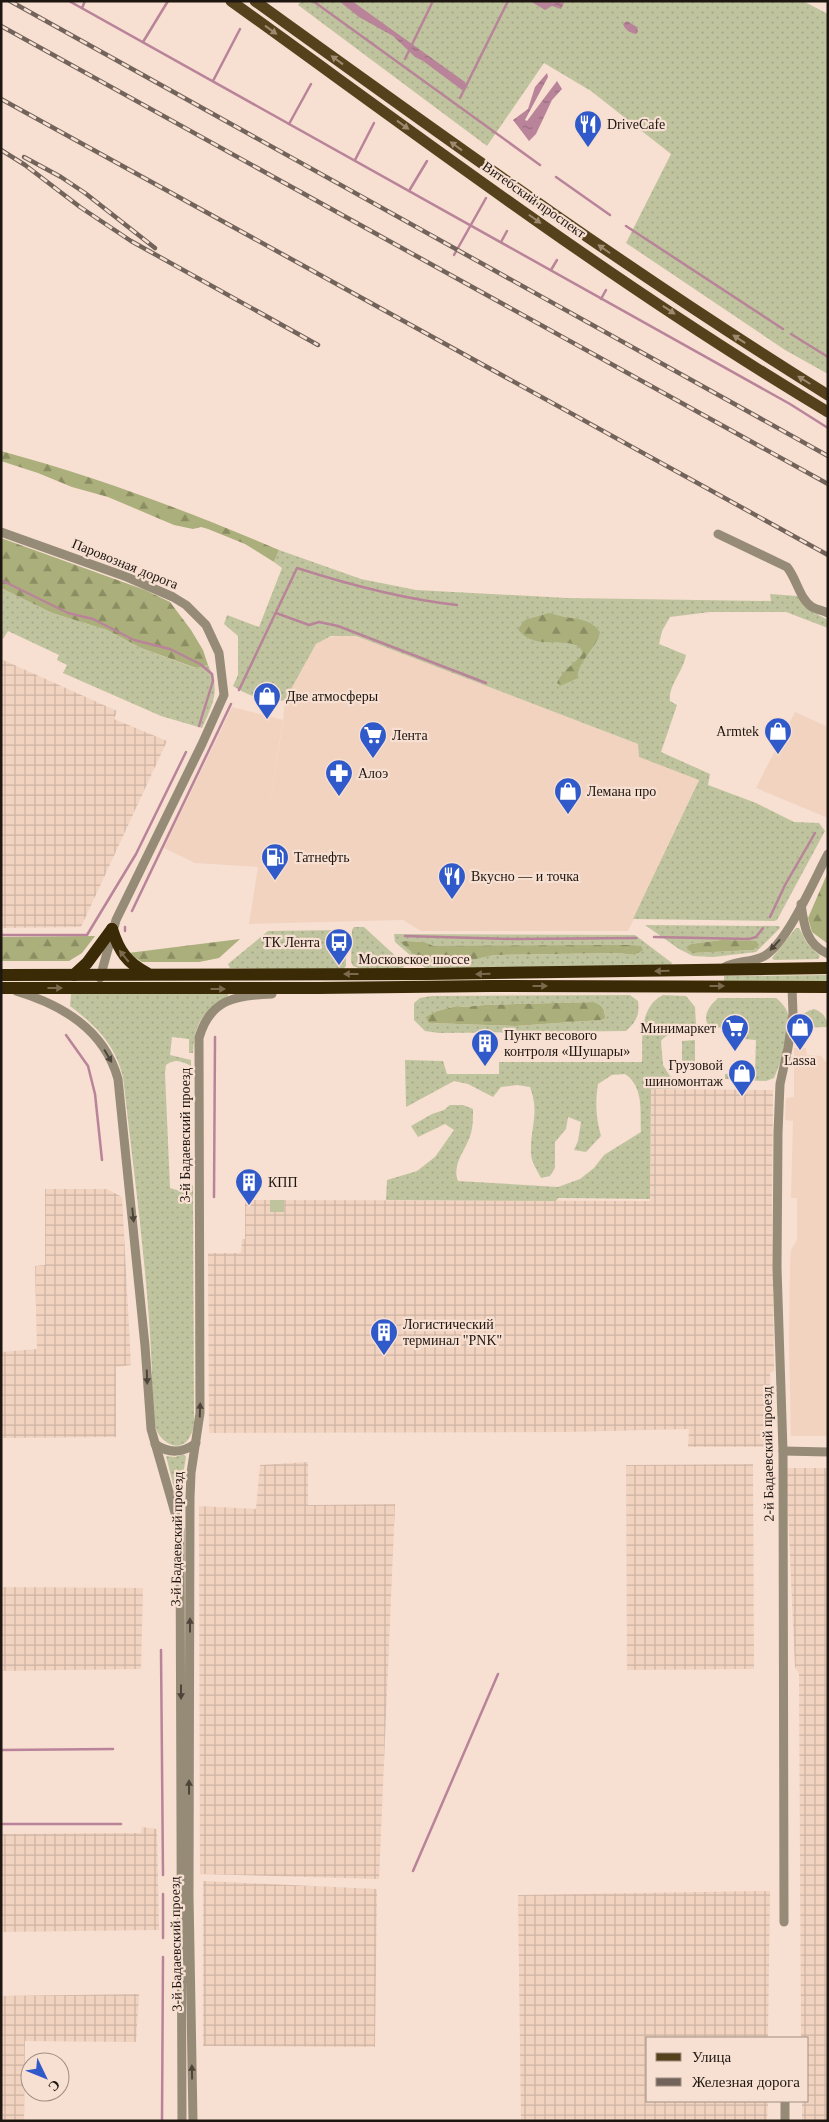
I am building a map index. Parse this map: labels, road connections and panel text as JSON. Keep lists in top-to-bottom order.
{
  "streets": {
    "highway": ["Московское шоссе"],
    "main road": ["Витебский проспект"],
    "street": ["Паровозная дорога", "3-й Бадаевский проезд", "2-й Бадаевский проезд"]
  },
  "crossings": [
    ["Паровозная дорога", "Московское шоссе"],
    ["Московское шоссе", "3-й Бадаевский проезд"],
    ["Московское шоссе", "2-й Бадаевский проезд"]
  ],
  "places": {
    "restaurant": ["DriveCafe", "Вкусно — и точка"],
    "shop": [
      "Две атмосферы",
      "Armtek",
      "Лемана про",
      "Lassa",
      "Грузовой шиномонтаж"
    ],
    "supermarket": ["Лента", "Минимаркет"],
    "pharmacy": ["Алоэ"],
    "fuel station": ["Татнефть"],
    "bus stop": ["ТК Лента"],
    "building": ["Пункт весового контроля «Шушары»", "КПП", "Логистический терминал \"PNK\""]
  },
  "legend": ["Улица", "Железная дорога"],
  "north": "bottom right"
}
